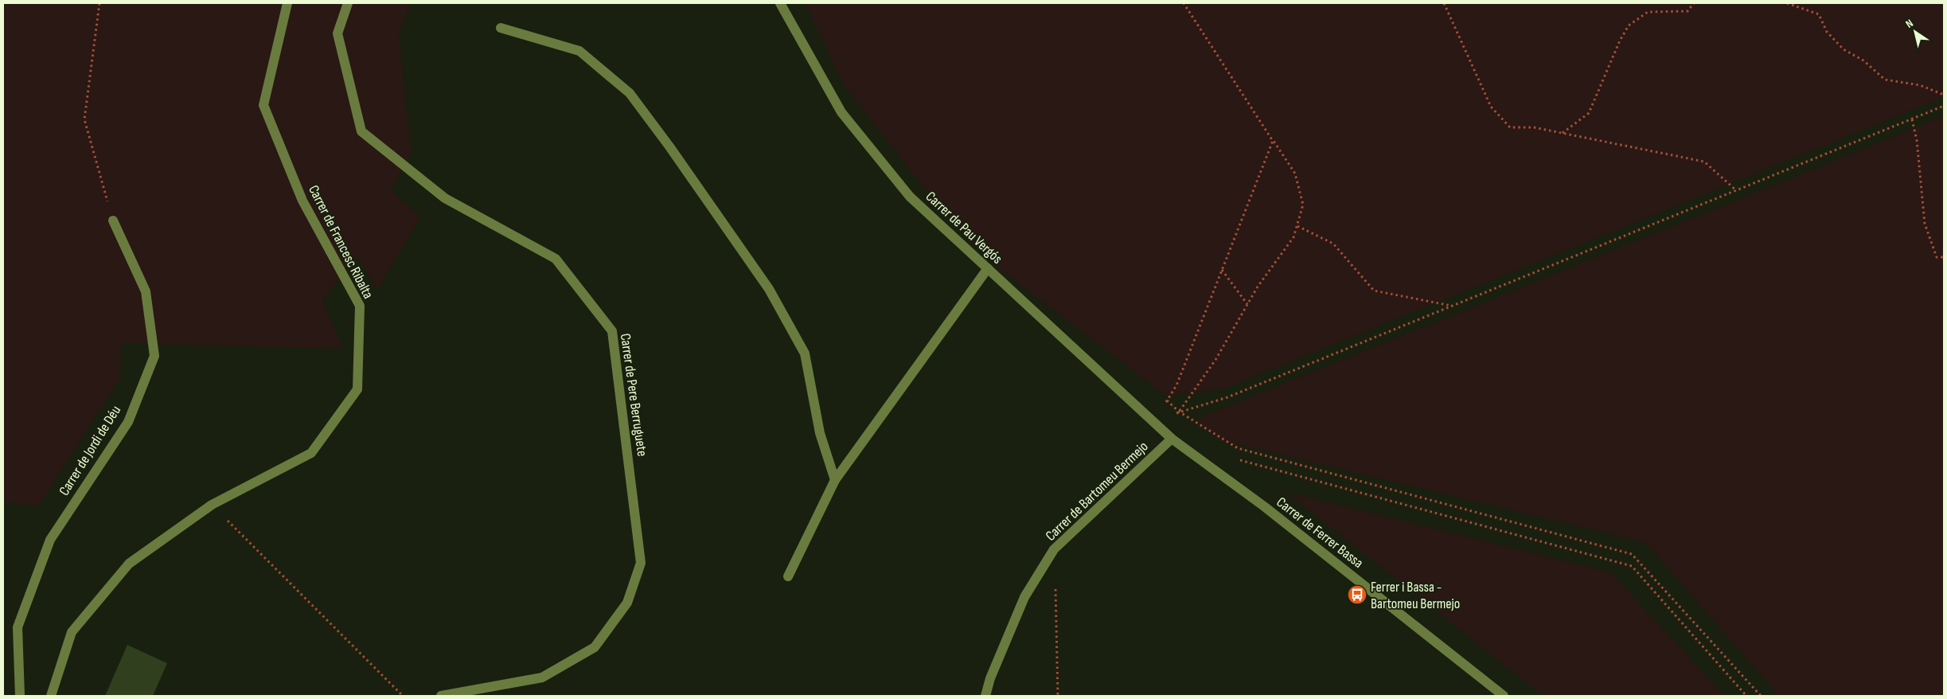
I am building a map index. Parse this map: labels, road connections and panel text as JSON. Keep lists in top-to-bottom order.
{
  "streets": {
    "street": [
      "Carrer de Pau Vergós",
      "Carrer de Francesc Ribalta",
      "Carrer de Pere Berruguete",
      "Carrer de Jordi de Déu",
      "Carrer de Bartomeu Bermejo",
      "Carrer de Ferrer Bassa"
    ]
  },
  "crossings": [
    ["Carrer de Pau Vergós", "Carrer de Bartomeu Bermejo"],
    ["Carrer de Pau Vergós", "Carrer de Ferrer Bassa"],
    ["Carrer de Bartomeu Bermejo", "Carrer de Ferrer Bassa"]
  ],
  "places": {
    "bus stop": ["Ferrer i Bassa - Bartomeu Bermejo"]
  },
  "north": "top left"
}
